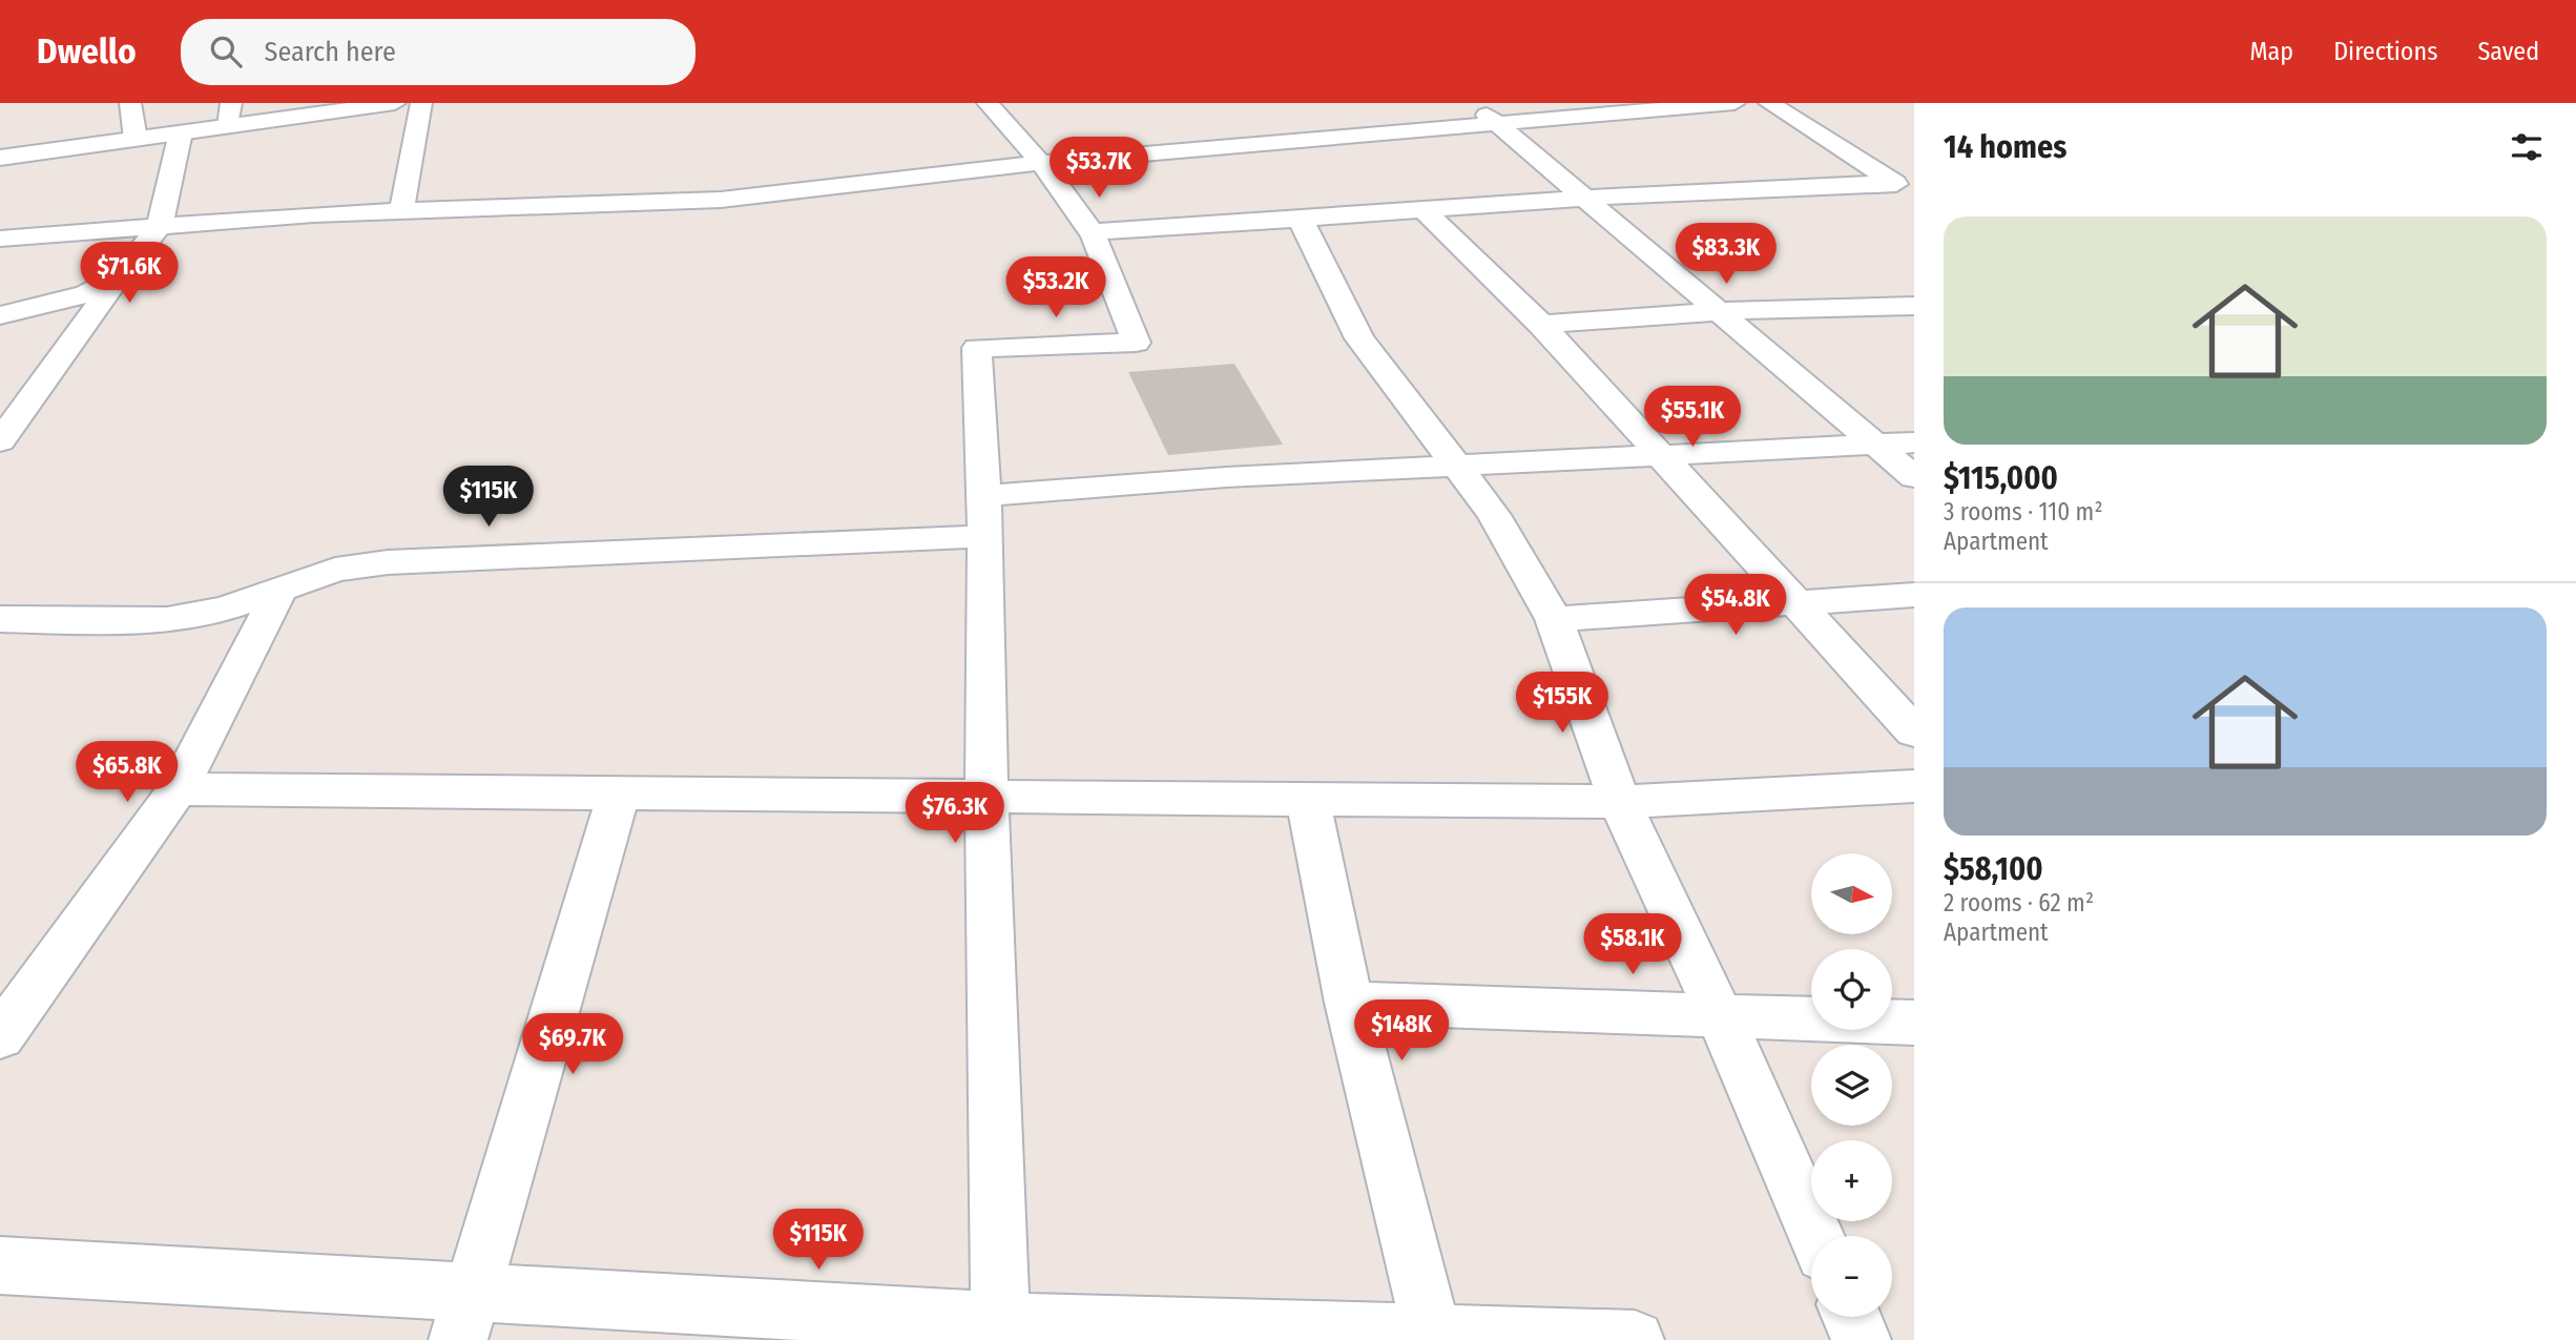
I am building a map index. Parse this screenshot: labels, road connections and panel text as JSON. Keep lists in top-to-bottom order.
{
  "north": "right",
  "page": {
    "header": "Dwello",
    "search": "Search here",
    "nav": ["Map", "Directions", "Saved"],
    "heading": "14 homes",
    "price": [
      "$53.7K",
      "$83.3K",
      "$71.6K",
      "$53.2K",
      "$55.1K",
      "$115K",
      "$54.8K",
      "$155K",
      "$65.8K",
      "$76.3K",
      "$58.1K",
      "$148K",
      "$69.7K",
      "$115K"
    ],
    "list": [
      {
        "name": "$115,000",
        "note": "3 rooms · 110 m² · Apartment"
      },
      {
        "name": "$58,100",
        "note": "2 rooms · 62 m² · Apartment"
      }
    ],
    "map_buttons": ["+", "−"]
  }
}
